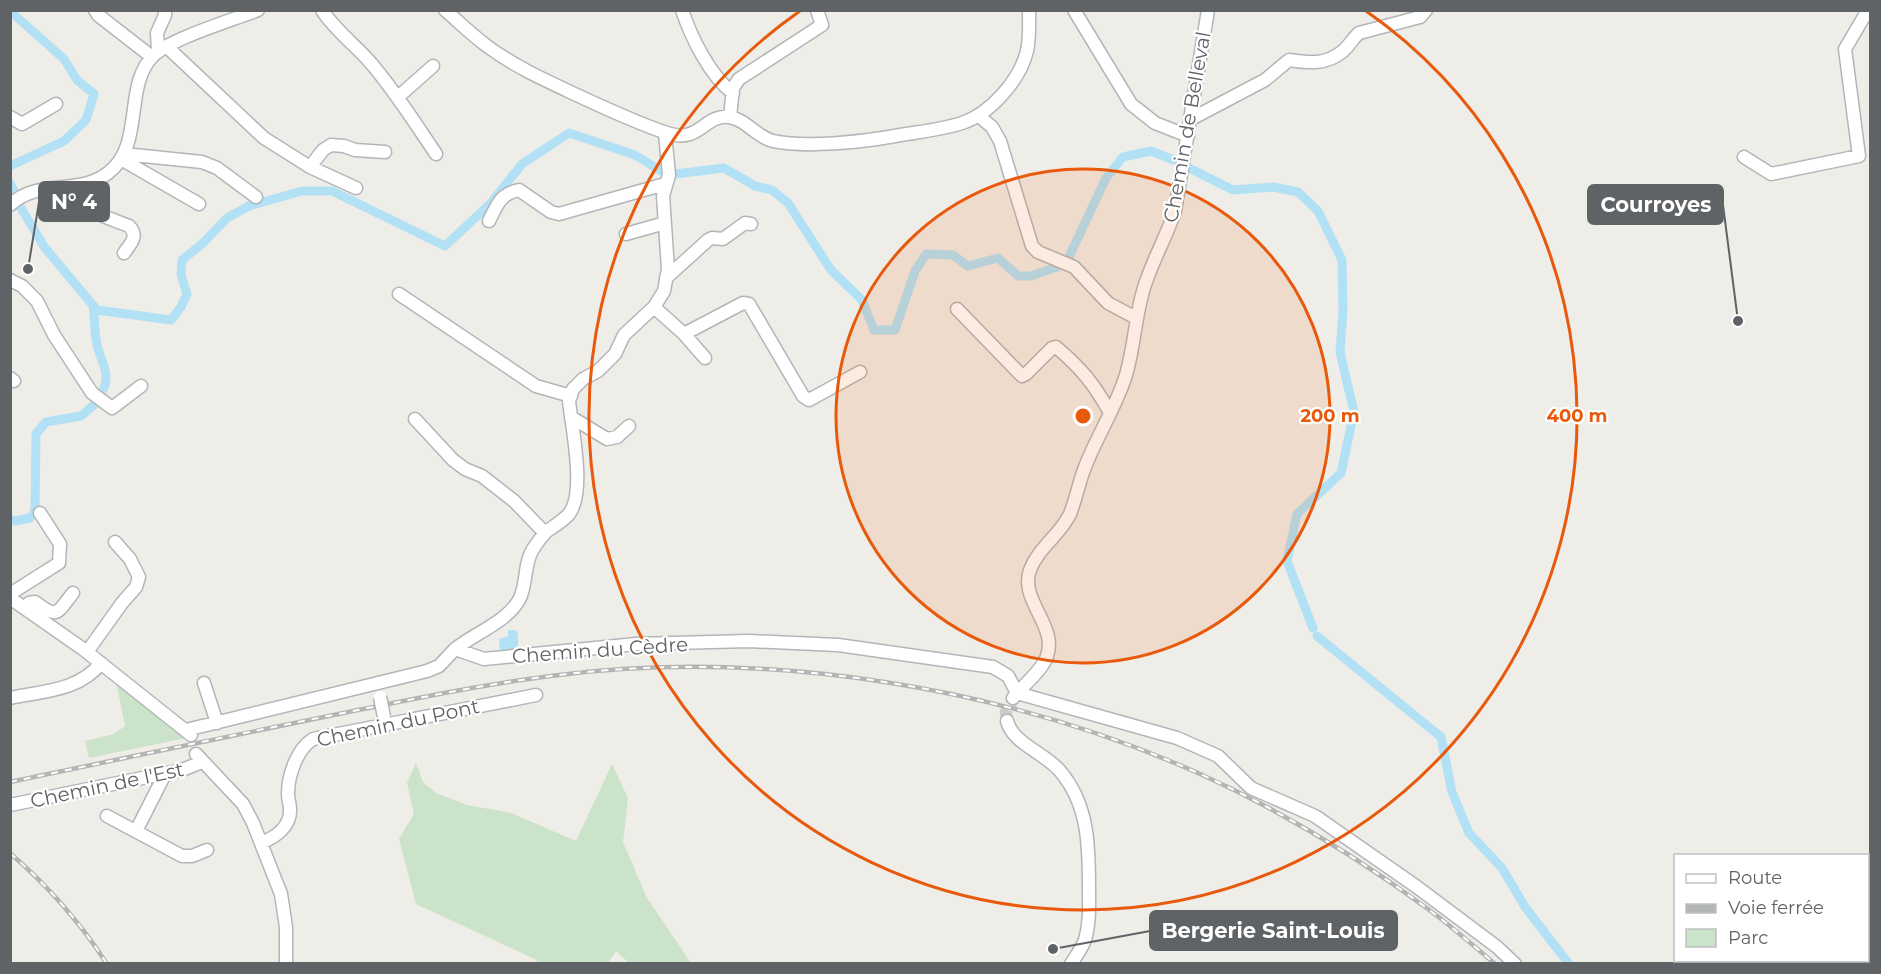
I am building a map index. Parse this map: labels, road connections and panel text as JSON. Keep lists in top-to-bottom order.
{
  "streets": {
    "street": [
      "Chemin de Belleval",
      "Chemin du Cèdre",
      "Chemin du Pont",
      "Chemin de l'Est"
    ]
  },
  "crossings": [
    ["Chemin de Belleval", "Chemin du Cèdre"],
    ["Chemin du Pont", "Chemin de l'Est"]
  ],
  "places": ["N° 4", "Courroyes", "Bergerie Saint-Louis"],
  "legend": ["Route", "Voie ferrée", "Parc"],
  "rings": ["200 m", "400 m"]
}
